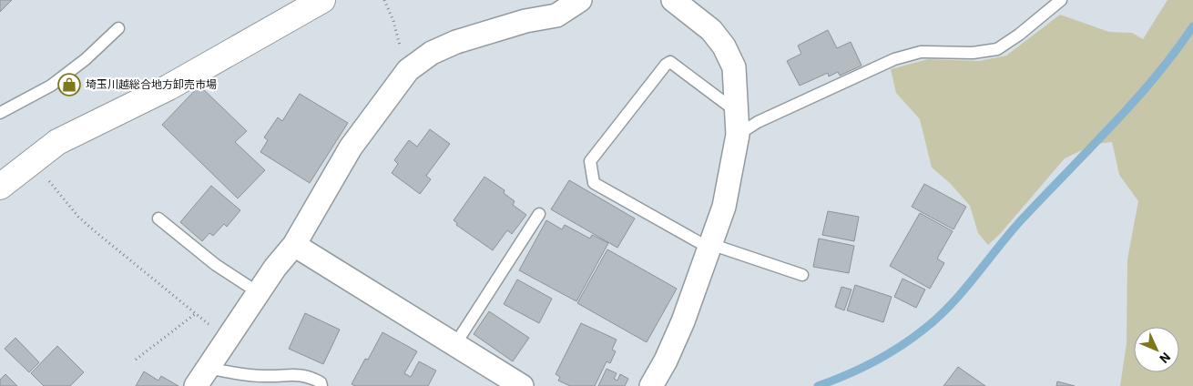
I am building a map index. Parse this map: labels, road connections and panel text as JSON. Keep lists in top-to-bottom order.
{
  "places": {
    "shop": ["埼玉川越総合地方卸売市場"]
  },
  "north": "bottom right"
}
